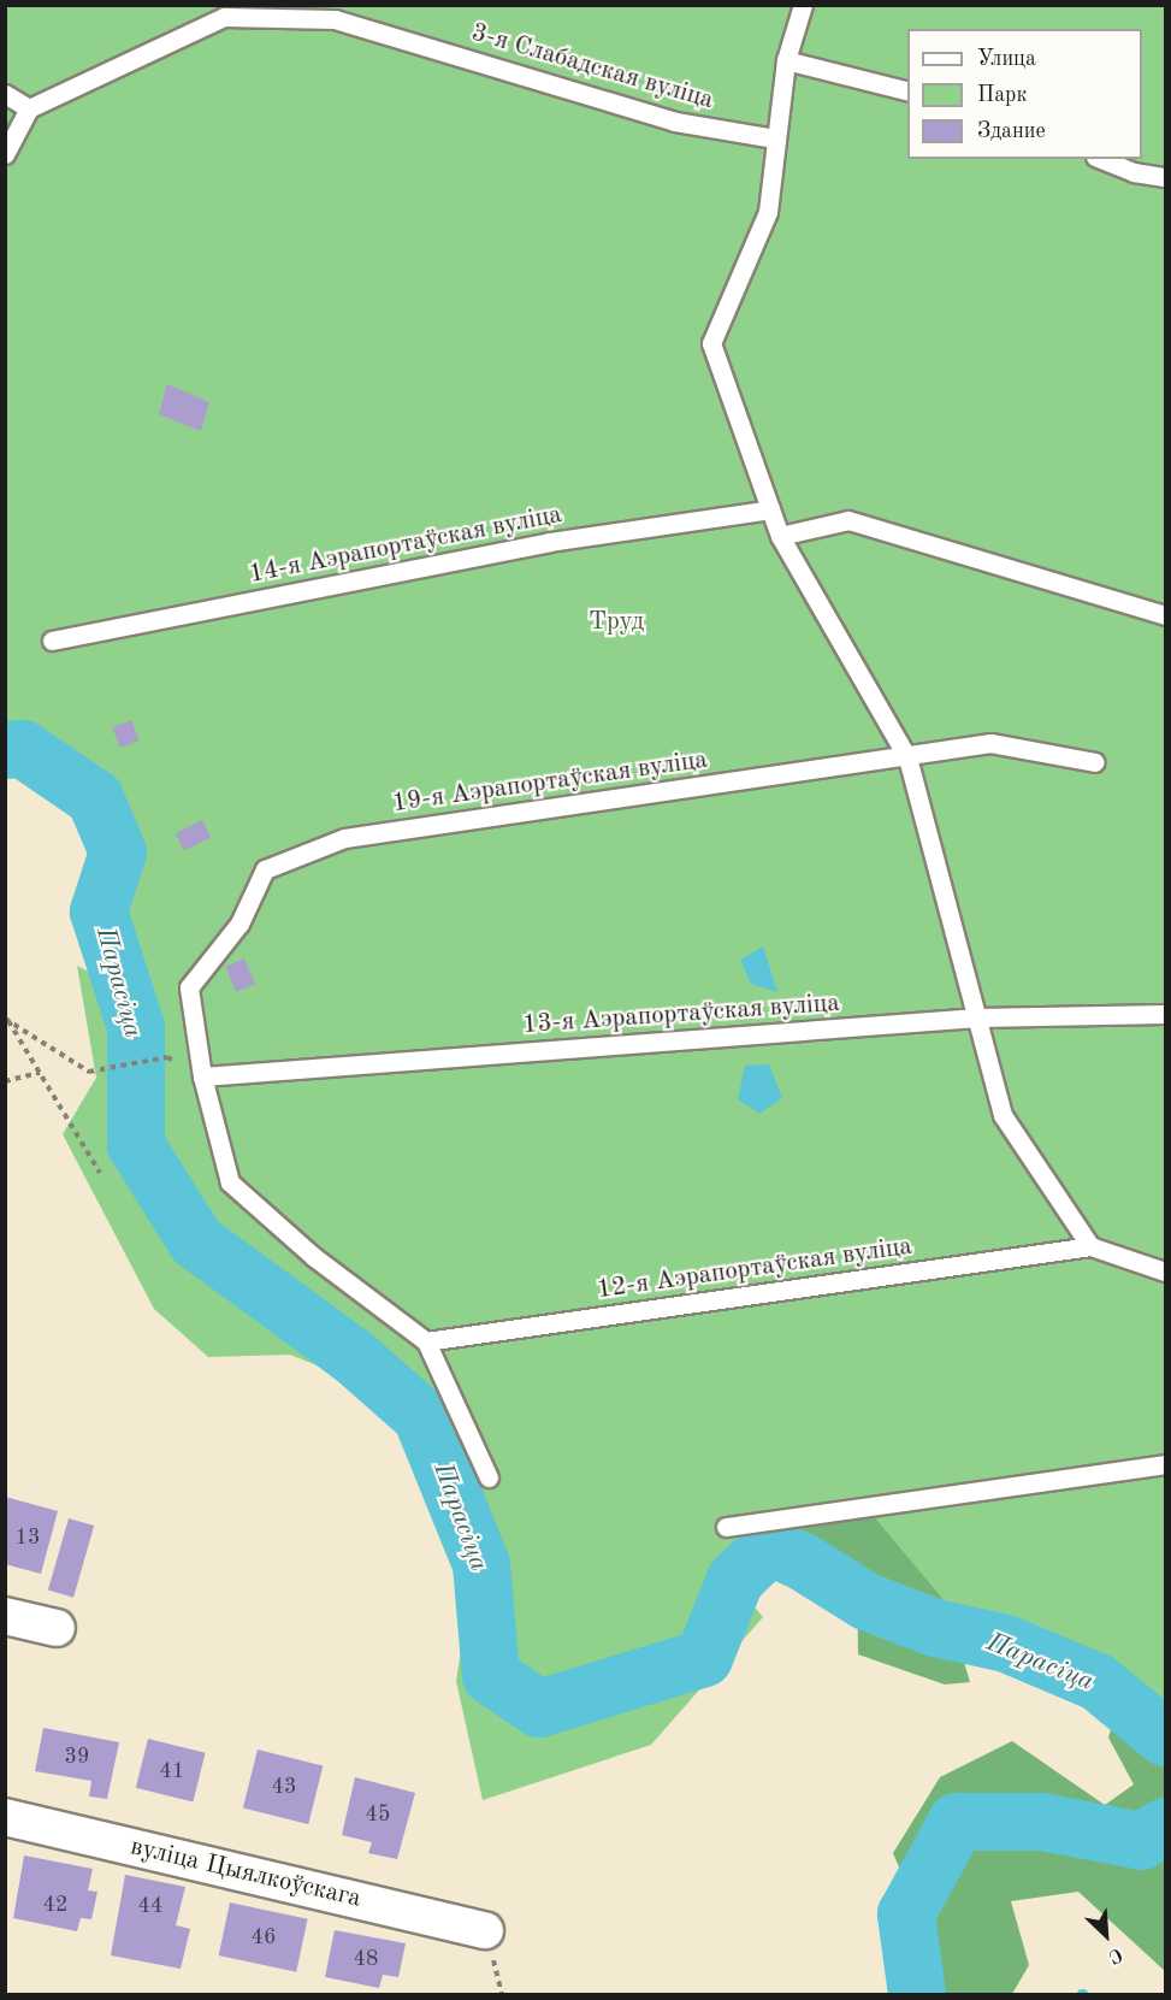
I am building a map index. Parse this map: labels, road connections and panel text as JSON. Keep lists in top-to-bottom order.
{
  "streets": {
    "street": ["вуліца Цыялкоўскага"],
    "lane": [
      "3-я Слабадская вуліца",
      "14-я Аэрапортаўская вуліца",
      "19-я Аэрапортаўская вуліца",
      "13-я Аэрапортаўская вуліца",
      "12-я Аэрапортаўская вуліца"
    ]
  },
  "crossings": [
    ["19-я Аэрапортаўская вуліца", "13-я Аэрапортаўская вуліца"],
    ["19-я Аэрапортаўская вуліца", "12-я Аэрапортаўская вуліца"]
  ],
  "water": ["Парасіца"],
  "parks": ["Труд"],
  "house_numbers": [
    "13",
    "39",
    "41",
    "43",
    "45",
    "42",
    "44",
    "46",
    "48"
  ],
  "legend": ["Улица", "Парк", "Здание"],
  "north": "bottom right"
}
